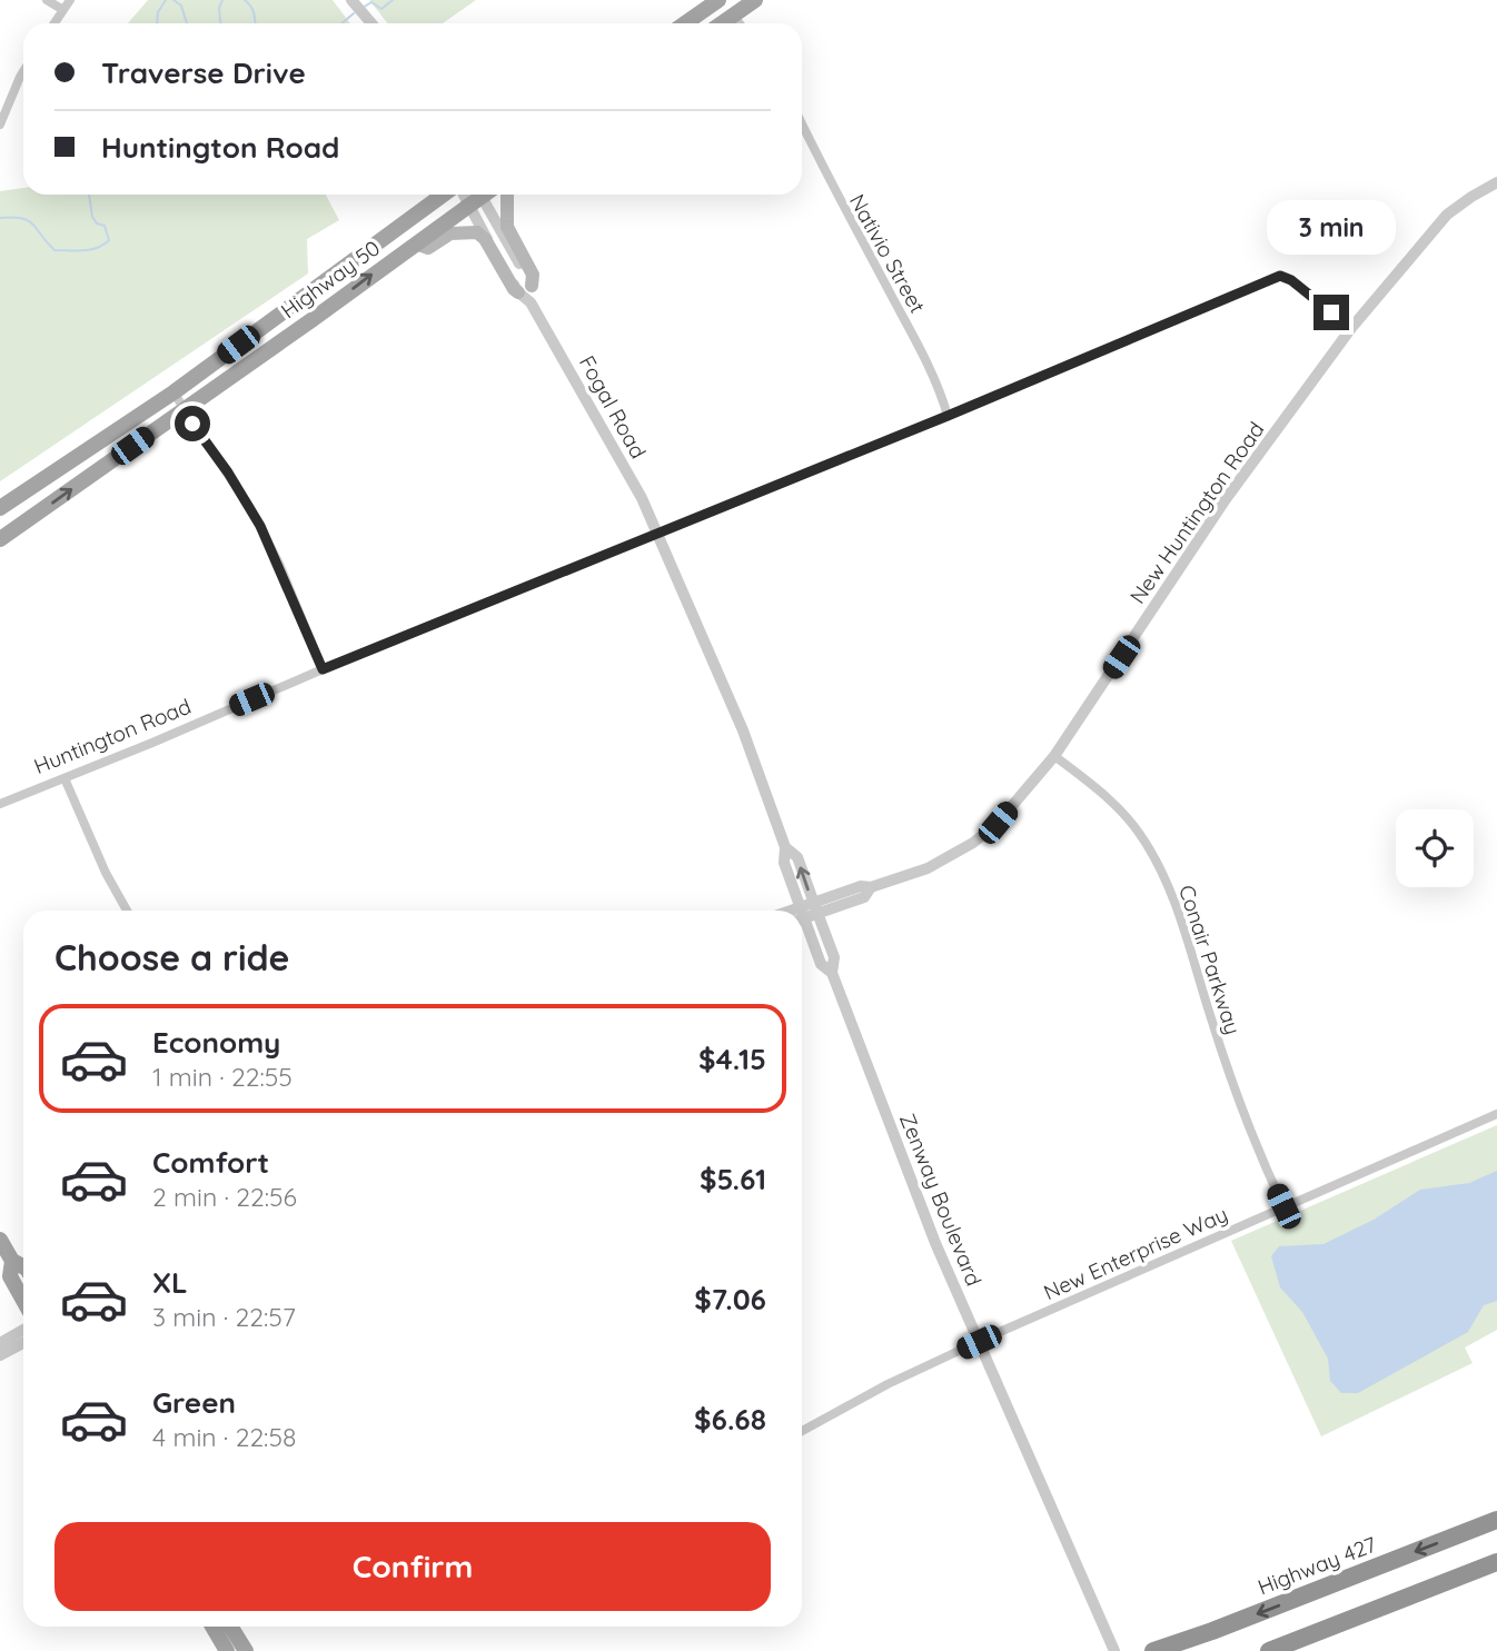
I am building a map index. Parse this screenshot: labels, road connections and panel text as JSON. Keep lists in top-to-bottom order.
{
  "streets": {
    "highway": ["Highway 427"],
    "main road": ["Highway 50"],
    "street": [
      "Nativio Street",
      "Fogal Road",
      "New Huntington Road",
      "Huntington Road",
      "Conair Parkway",
      "Zenway Boulevard",
      "New Enterprise Way"
    ]
  },
  "crossings": [
    ["Nativio Street", "Huntington Road"],
    ["Highway 50", "Fogal Road"],
    ["Fogal Road", "Huntington Road"],
    ["Fogal Road", "Zenway Boulevard"],
    ["New Huntington Road", "Huntington Road"],
    ["New Huntington Road", "Conair Parkway"],
    ["New Huntington Road", "Zenway Boulevard"],
    ["Huntington Road", "Zenway Boulevard"],
    ["Conair Parkway", "New Enterprise Way"],
    ["Zenway Boulevard", "New Enterprise Way"]
  ],
  "page": {
    "banner": ["Traverse Drive", "Huntington Road"],
    "bubble": "3 min",
    "heading": "Choose a ride",
    "list": [
      {
        "name": "Economy",
        "note": "1 min · 22:55",
        "value": "$4.15"
      },
      {
        "name": "Comfort",
        "note": "2 min · 22:56",
        "value": "$5.61"
      },
      {
        "name": "XL",
        "note": "3 min · 22:57",
        "value": "$7.06"
      },
      {
        "name": "Green",
        "note": "4 min · 22:58",
        "value": "$6.68"
      }
    ],
    "buttons": "Confirm"
  }
}
